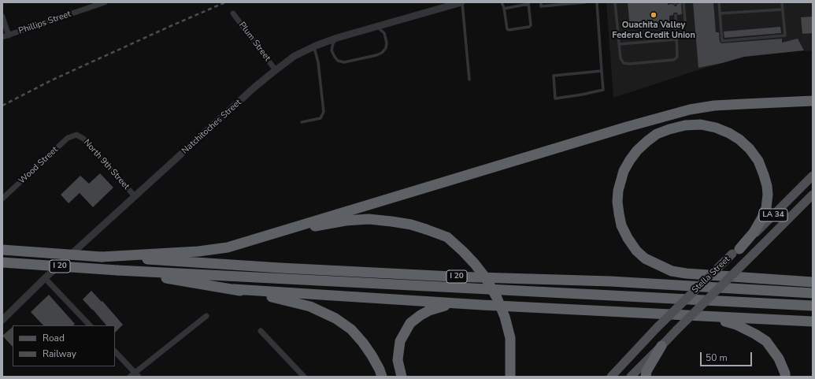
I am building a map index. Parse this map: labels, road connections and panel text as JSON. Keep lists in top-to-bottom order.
{
  "streets": {
    "highway": ["I 20"],
    "main road": ["LA 34", "Stella Street"],
    "street": [
      "Phillips Street",
      "Plum Street",
      "Natchitoches Street",
      "North 9th Street",
      "Wood Street"
    ]
  },
  "crossings": [
    ["Plum Street", "Natchitoches Street"],
    ["Natchitoches Street", "North 9th Street"],
    ["North 9th Street", "Wood Street"]
  ],
  "places": ["Ouachita Valley Federal Credit Union"],
  "legend": ["Road", "Railway"],
  "scale_bar": "50 m"
}
